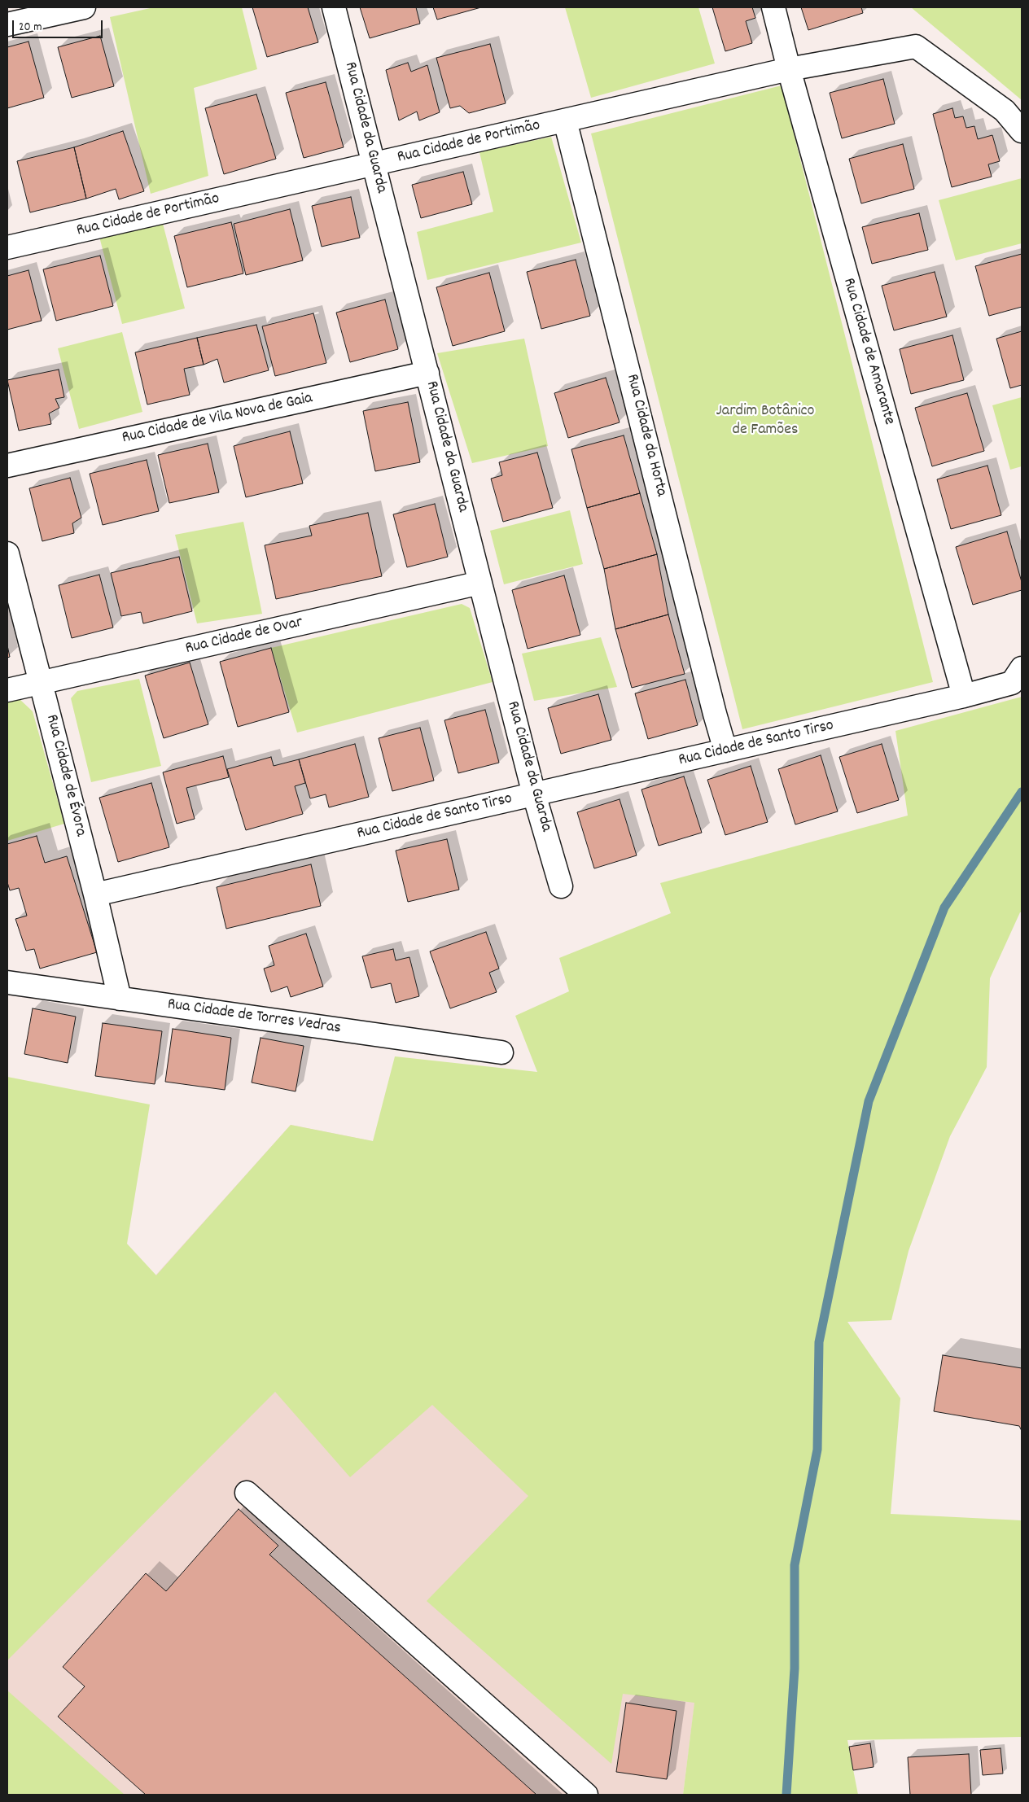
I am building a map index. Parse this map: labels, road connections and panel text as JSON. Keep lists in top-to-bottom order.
{
  "streets": {
    "street": [
      "Rua Cidade da Guarda",
      "Rua Cidade de Portimão",
      "Rua Cidade de Amarante",
      "Rua Cidade de Vila Nova de Gaia",
      "Rua Cidade da Horta",
      "Rua Cidade de Ovar",
      "Rua Cidade de Santo Tirso",
      "Rua Cidade de Évora",
      "Rua Cidade de Torres Vedras"
    ]
  },
  "crossings": [
    ["Rua Cidade da Guarda", "Rua Cidade de Portimão"],
    ["Rua Cidade da Guarda", "Rua Cidade de Vila Nova de Gaia"],
    ["Rua Cidade da Guarda", "Rua Cidade de Ovar"],
    ["Rua Cidade da Guarda", "Rua Cidade de Santo Tirso"],
    ["Rua Cidade de Portimão", "Rua Cidade de Amarante"],
    ["Rua Cidade de Portimão", "Rua Cidade da Horta"],
    ["Rua Cidade de Amarante", "Rua Cidade de Santo Tirso"],
    ["Rua Cidade da Horta", "Rua Cidade de Santo Tirso"],
    ["Rua Cidade de Ovar", "Rua Cidade de Évora"],
    ["Rua Cidade de Santo Tirso", "Rua Cidade de Évora"],
    ["Rua Cidade de Évora", "Rua Cidade de Torres Vedras"]
  ],
  "parks": ["Jardim Botânico de Famões"],
  "scale_bar": "20 m"
}
